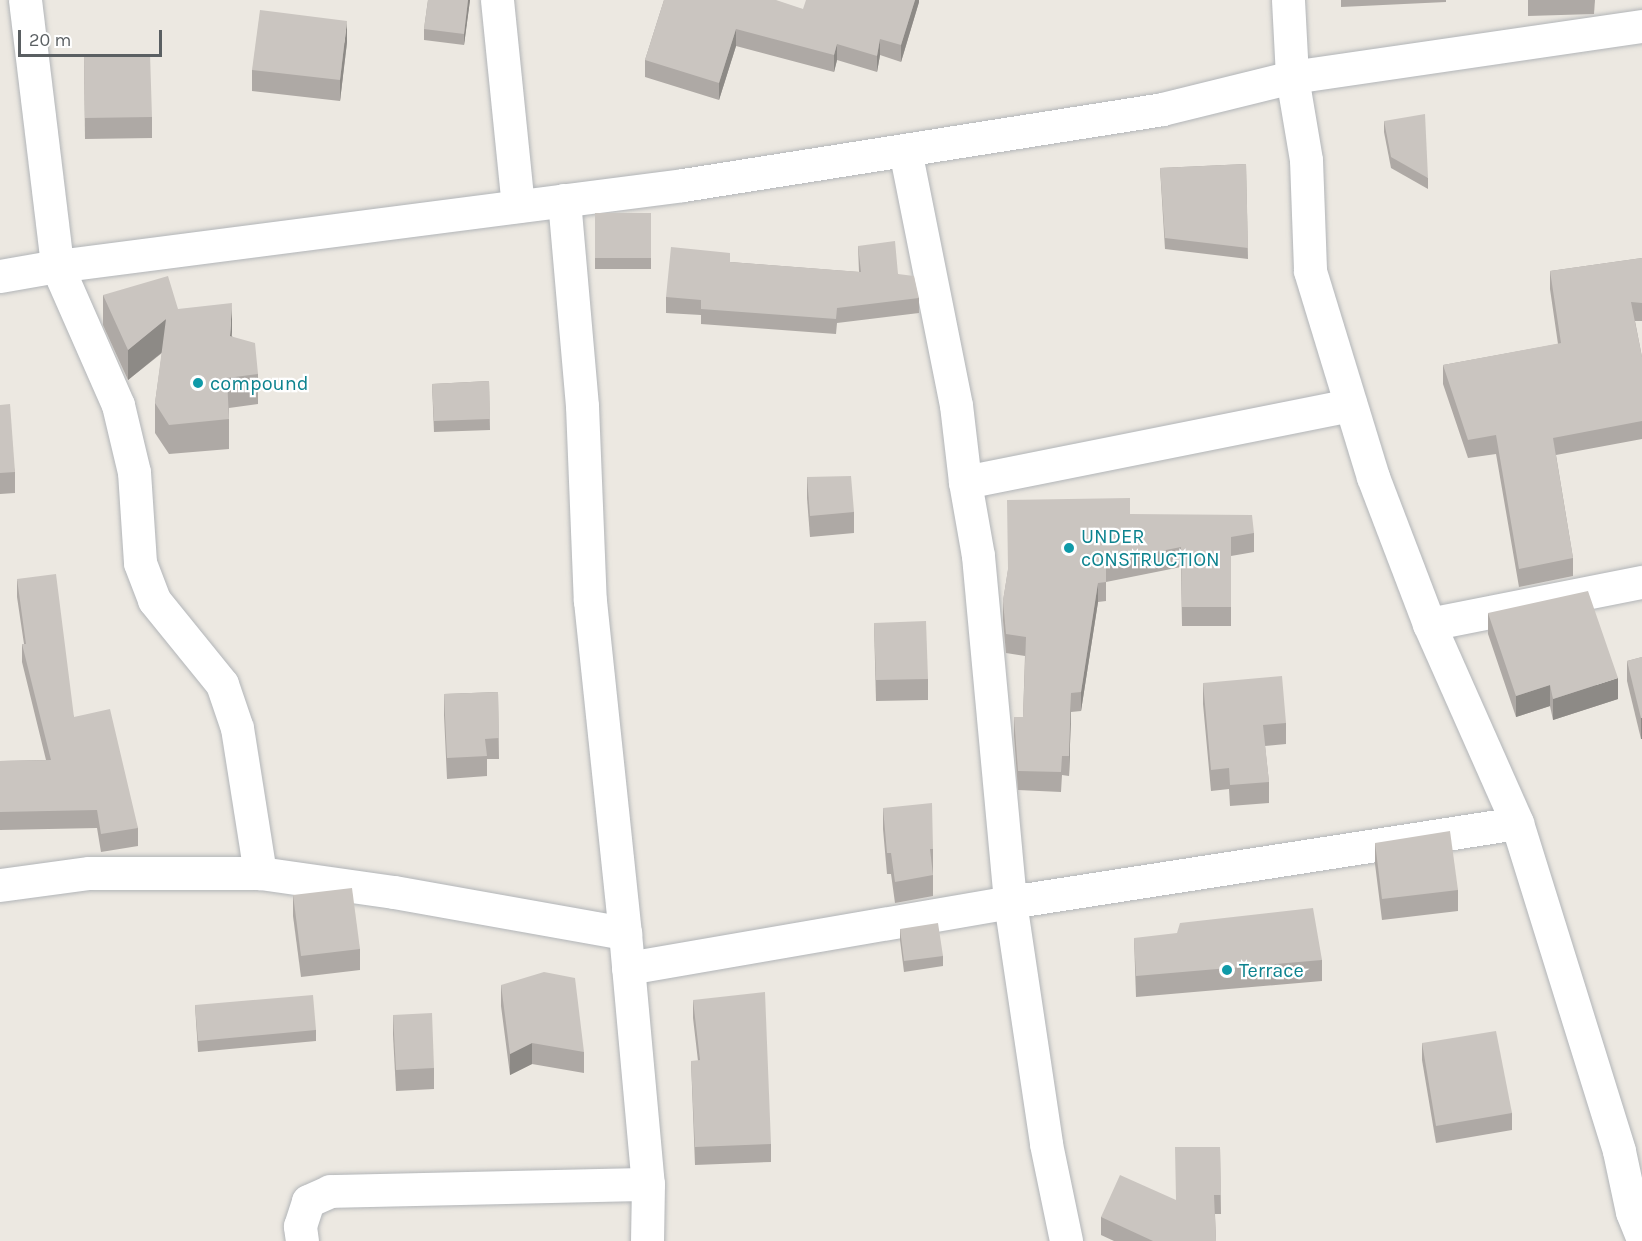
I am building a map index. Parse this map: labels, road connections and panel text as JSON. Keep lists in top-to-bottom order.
{
  "places": ["compound", "UNDER cONSTRUCTION", "Terrace"],
  "scale_bar": "20 m"
}
